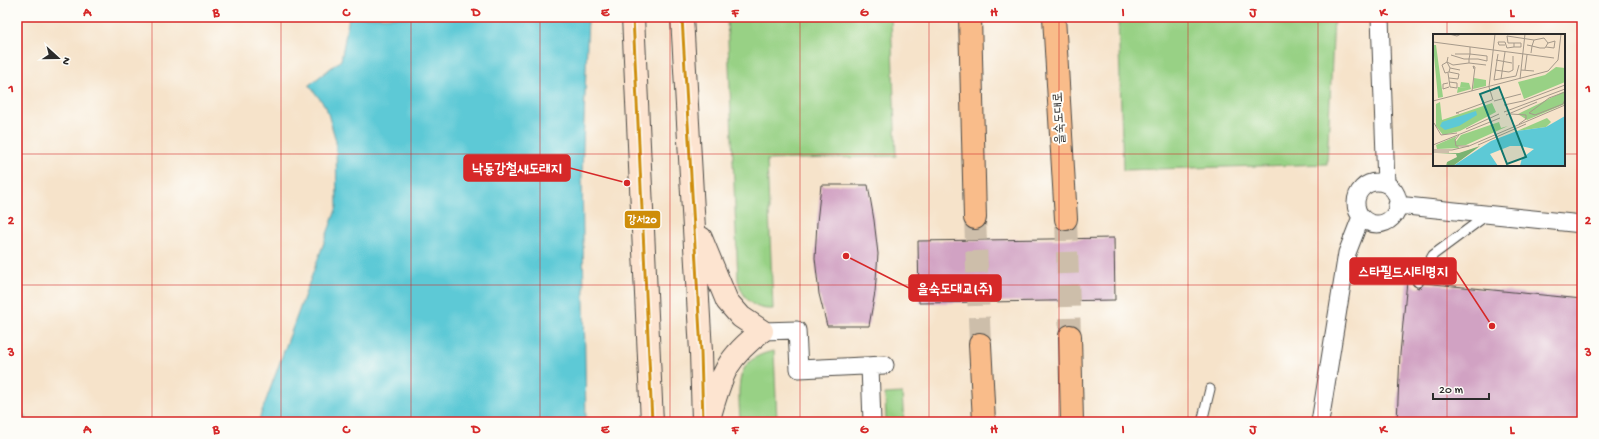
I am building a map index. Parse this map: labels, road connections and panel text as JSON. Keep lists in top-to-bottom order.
{
  "streets": {
    "highway": ["을숙도대로"]
  },
  "places": ["낙동강철새도래지", "을숙도대교(주)", "스타필드시티명지"],
  "lines": ["transit line 강서20"],
  "scale_bar": "20 m",
  "north": "right",
  "grid": {
    "columns": [
      "A",
      "B",
      "C",
      "D",
      "E",
      "F",
      "G",
      "H",
      "I",
      "J",
      "K",
      "L"
    ],
    "rows": ["1", "2", "3"]
  }
}
